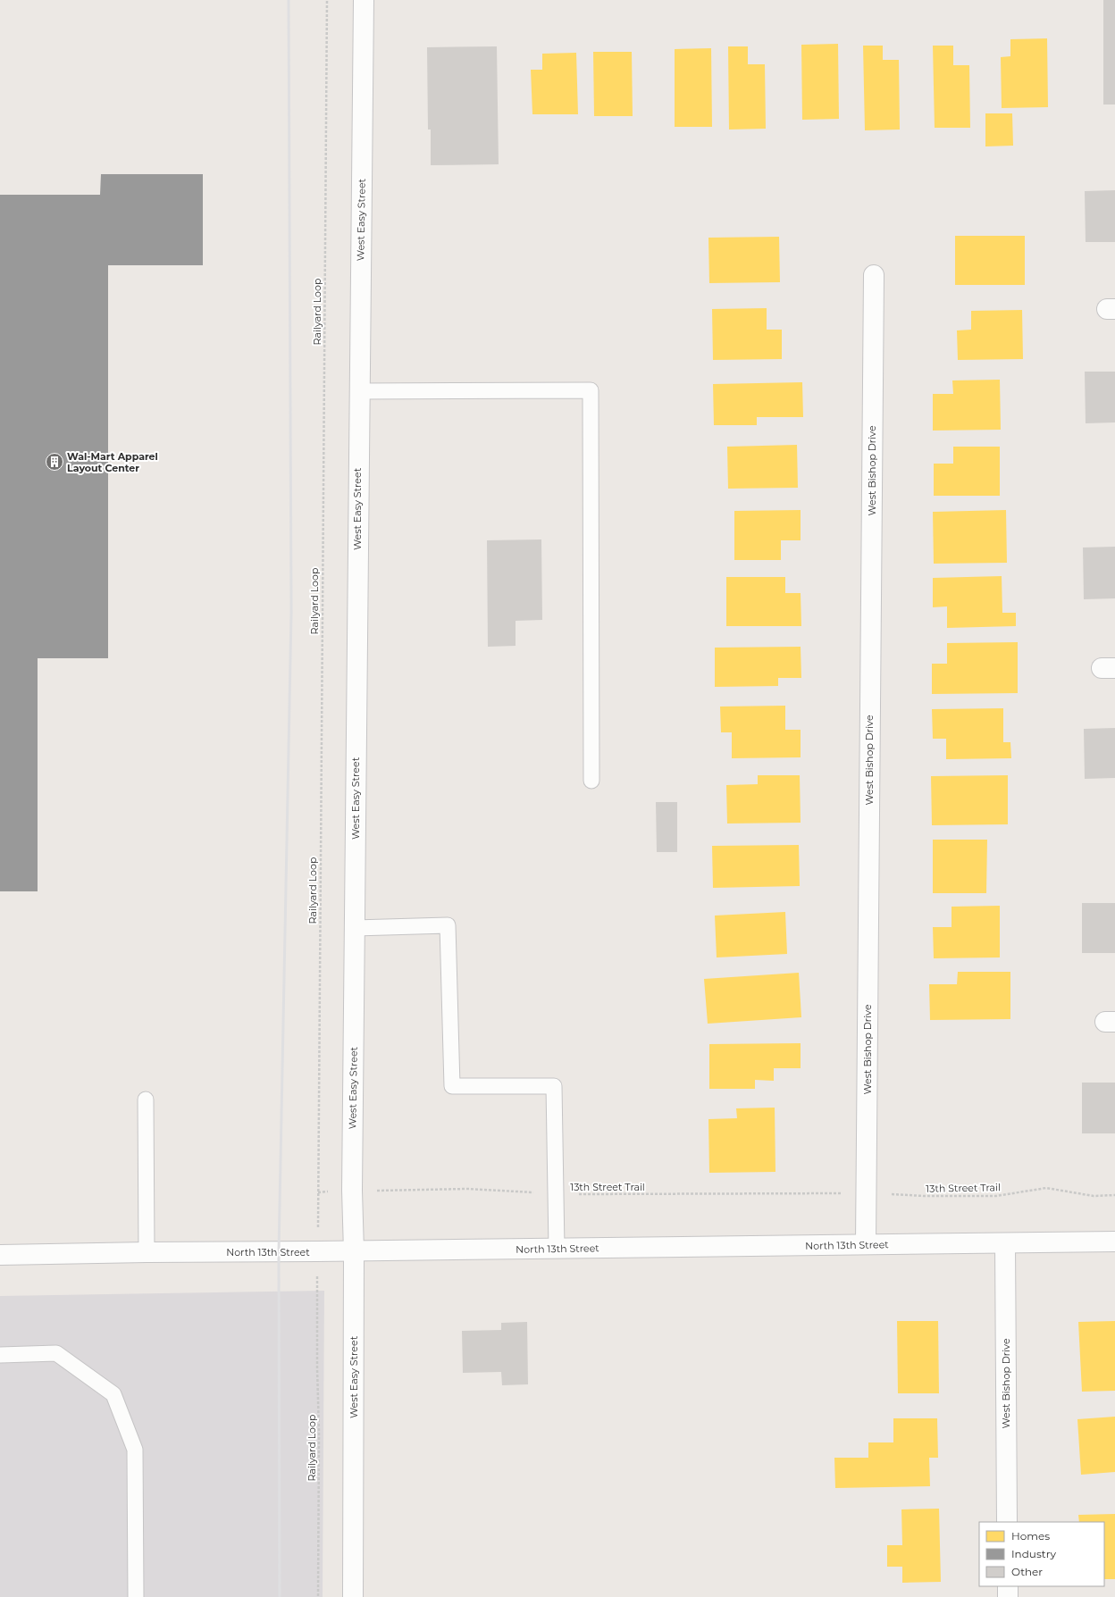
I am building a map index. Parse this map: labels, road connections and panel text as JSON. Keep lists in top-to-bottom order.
{
  "streets": {
    "street": ["West Easy Street", "West Bishop Drive", "North 13th Street"],
    "path": ["Railyard Loop", "13th Street Trail"]
  },
  "crossings": [
    ["West Easy Street", "North 13th Street"],
    ["West Bishop Drive", "North 13th Street"]
  ],
  "places": {
    "building": ["Wal-Mart Apparel Layout Center"]
  },
  "legend": ["Homes", "Industry", "Other"]
}
